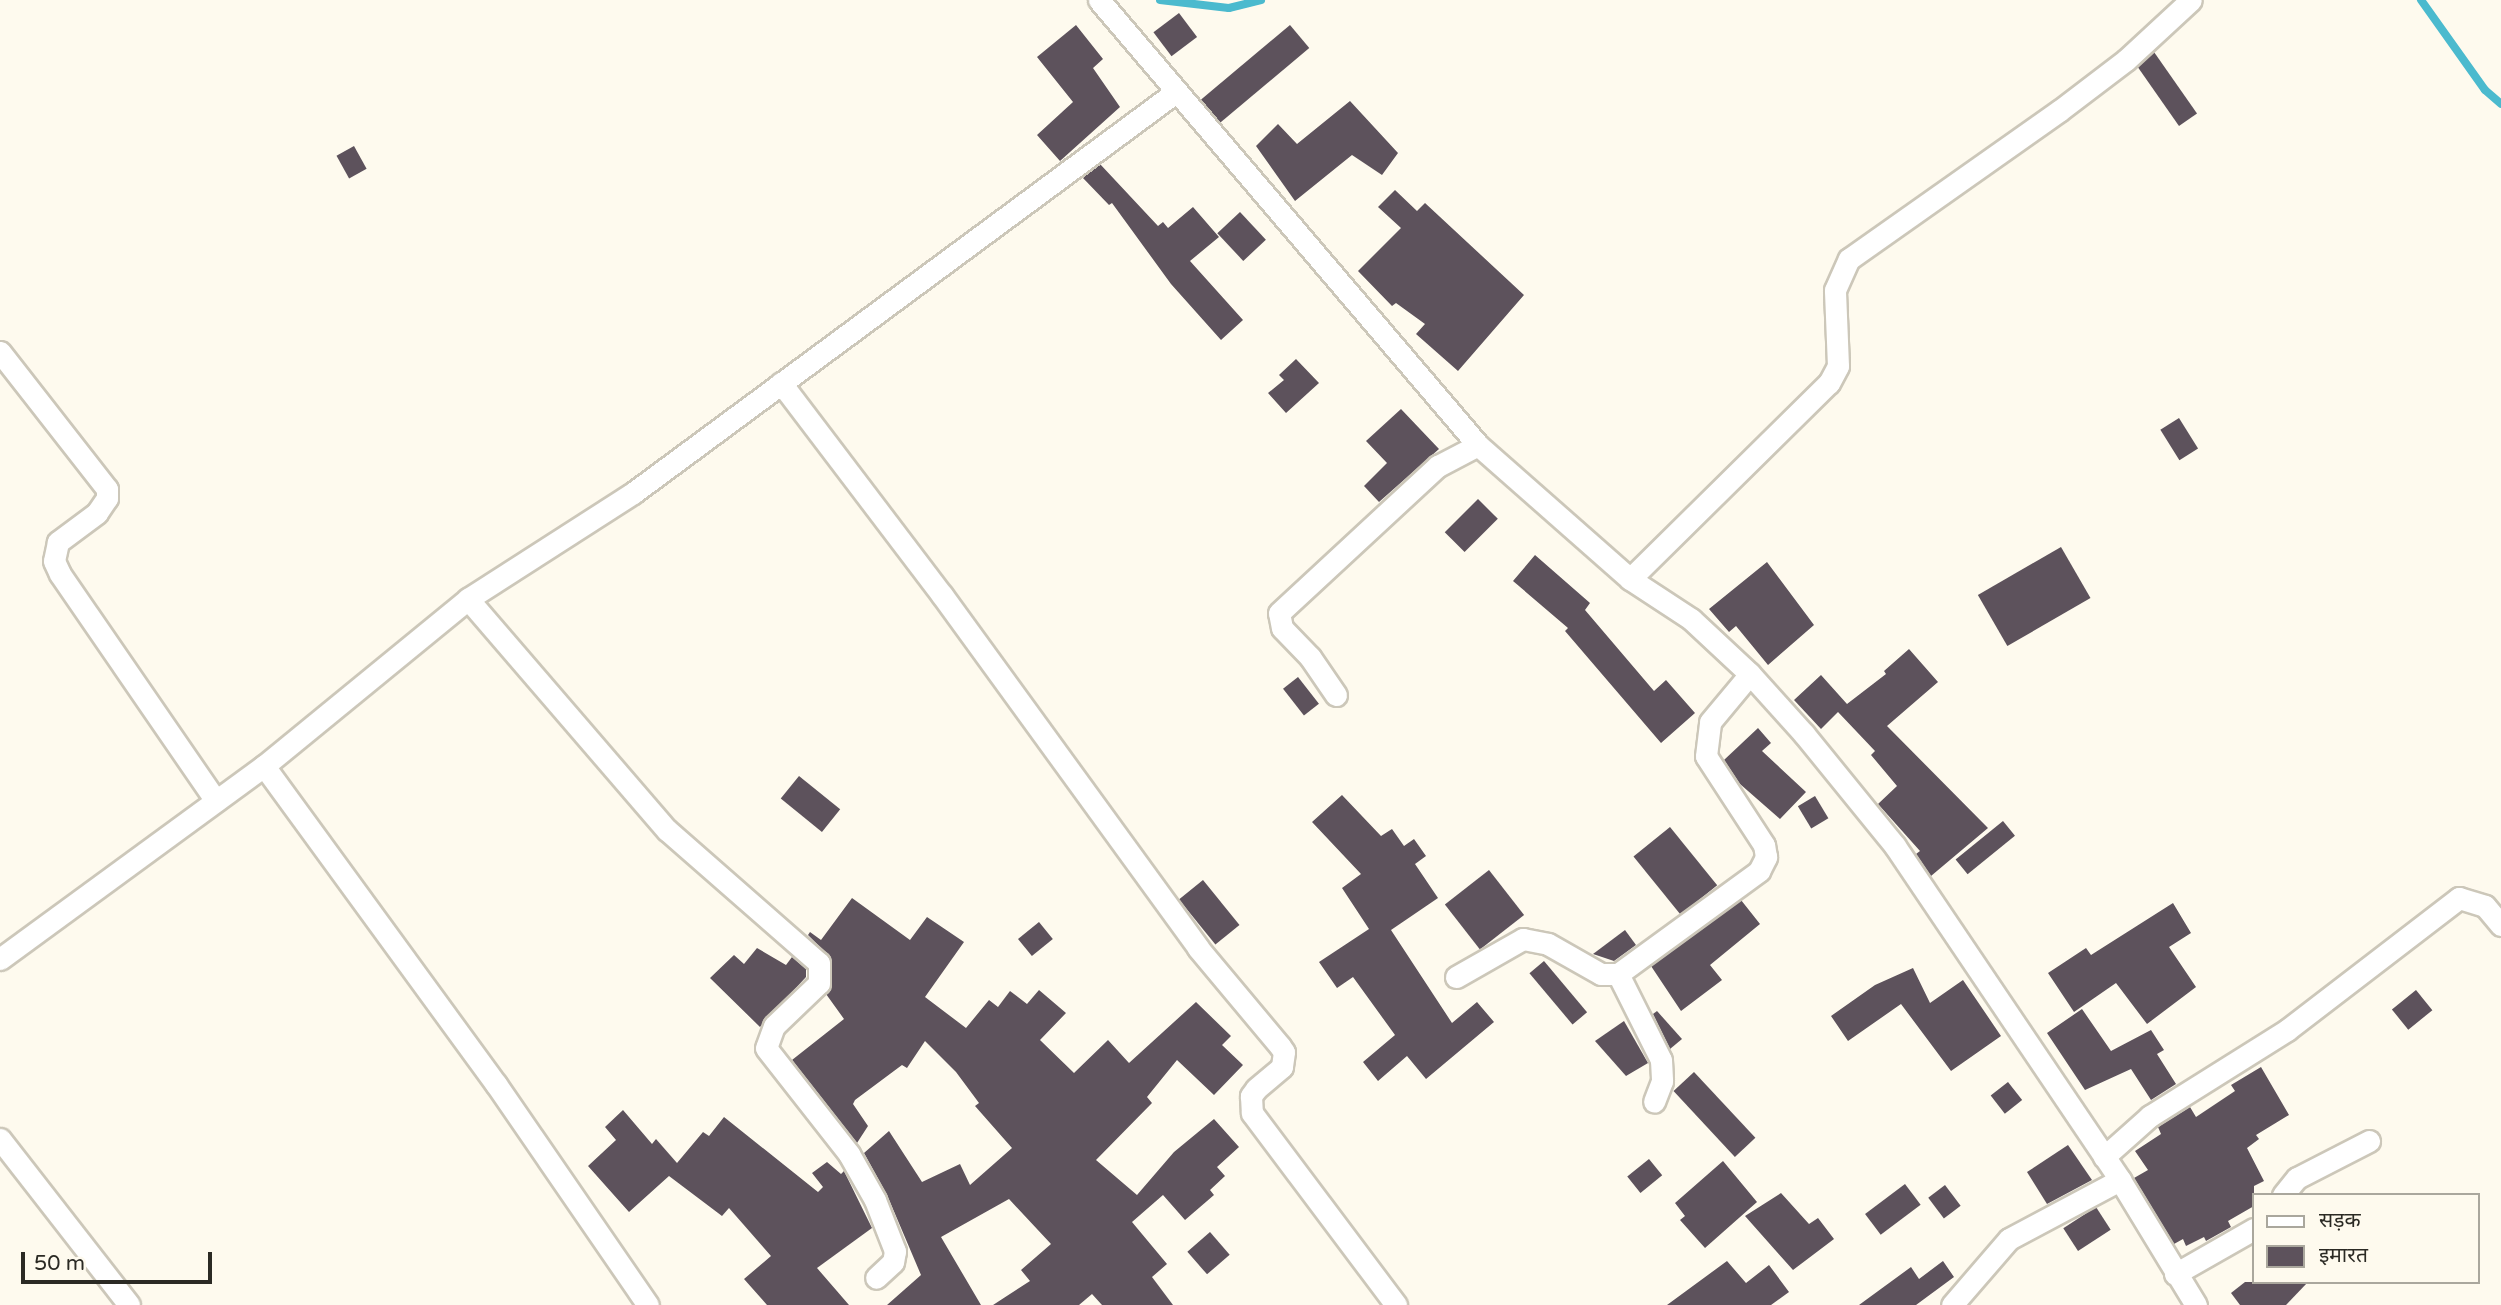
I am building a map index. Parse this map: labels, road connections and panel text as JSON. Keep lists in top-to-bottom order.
{
  "legend": ["सड़क", "इमारत"],
  "scale_bar": "50 m"
}
